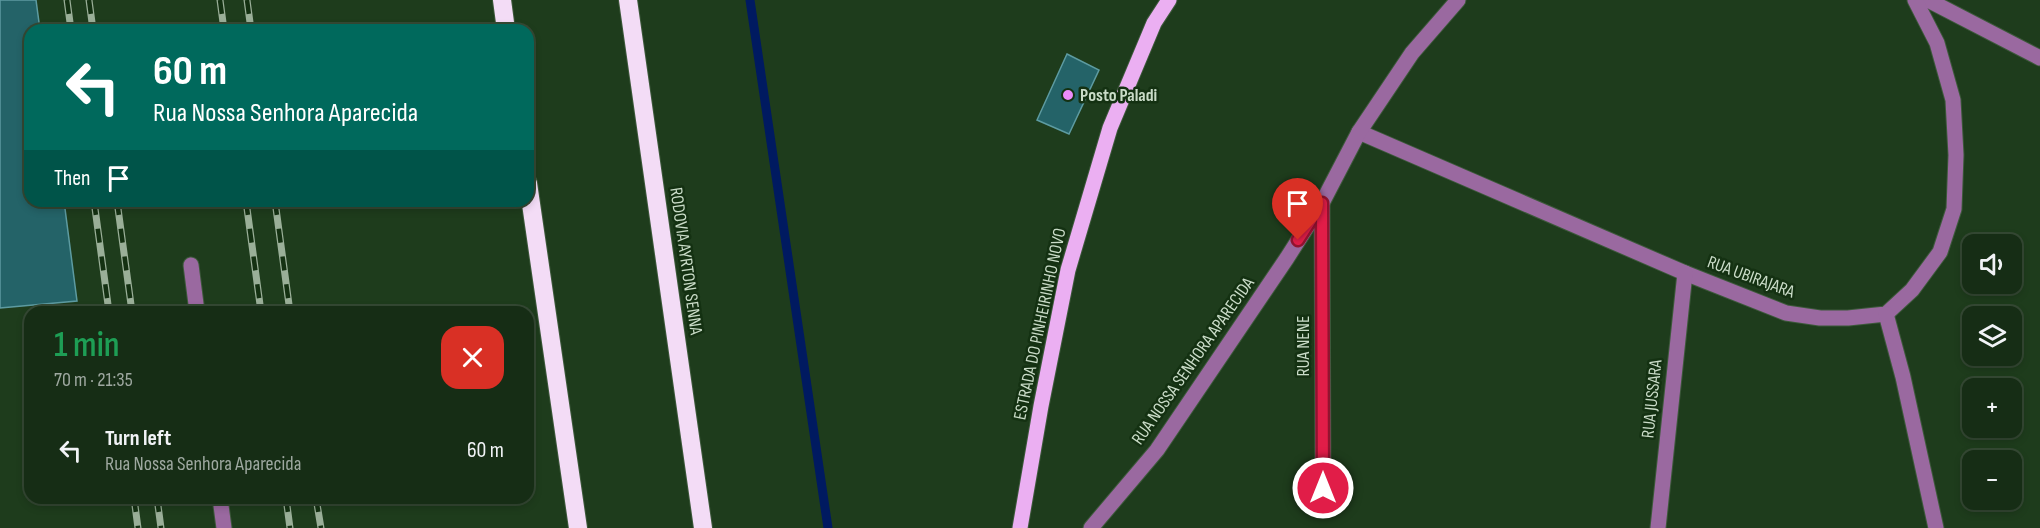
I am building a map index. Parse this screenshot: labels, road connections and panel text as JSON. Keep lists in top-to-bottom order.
{
  "streets": {
    "highway": ["RODOVIA AYRTON SENNA"],
    "main road": ["ESTRADA DO PINHEIRINHO NOVO"],
    "street": [
      "RUA UBIRAJARA",
      "RUA NENE",
      "RUA NOSSA SENHORA APARECIDA",
      "RUA JUSSARA"
    ]
  },
  "crossings": [
    ["RUA UBIRAJARA", "RUA NOSSA SENHORA APARECIDA"],
    ["RUA UBIRAJARA", "RUA JUSSARA"],
    ["RUA NENE", "RUA NOSSA SENHORA APARECIDA"]
  ],
  "places": ["Posto Paladi"],
  "page": {
    "turn": ["60 m", "Rua Nossa Senhora Aparecida"],
    "then": "Then",
    "map_buttons": ["+", "−"],
    "heading": ["1 min", "70 m · 21:35"],
    "list": [
      {
        "name": "Turn left",
        "note": "Rua Nossa Senhora Aparecida",
        "value": "60 m"
      }
    ]
  }
}
